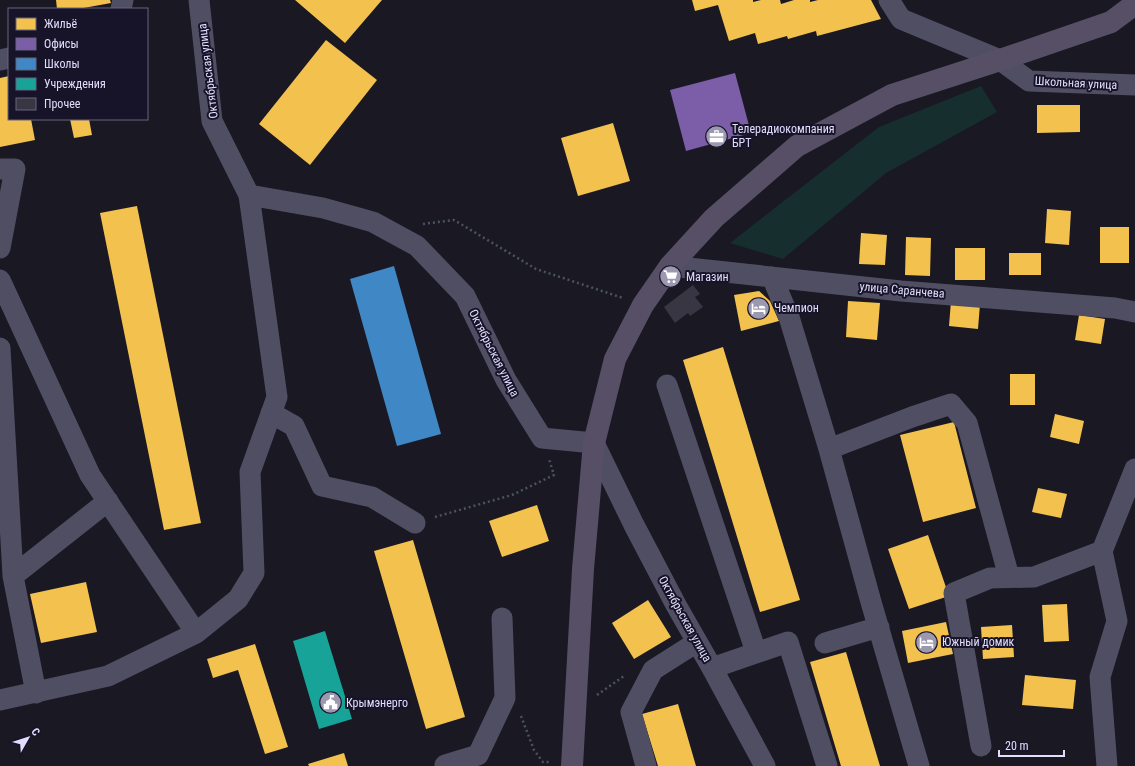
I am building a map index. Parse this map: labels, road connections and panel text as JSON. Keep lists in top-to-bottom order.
{
  "streets": {
    "street": ["Октябрьская улица", "Школьная улица", "улица Саранчева"]
  },
  "places": {
    "office": ["Телерадиокомпания БРТ"],
    "supermarket": ["Магазин"],
    "hotel": ["Чемпион", "Южный домик"],
    "public building": ["Крымэнерго"]
  },
  "legend": [
    "Жильё",
    "Офисы",
    "Школы",
    "Учреждения",
    "Прочее"
  ],
  "scale_bar": "20 m",
  "north": "top right"
}
